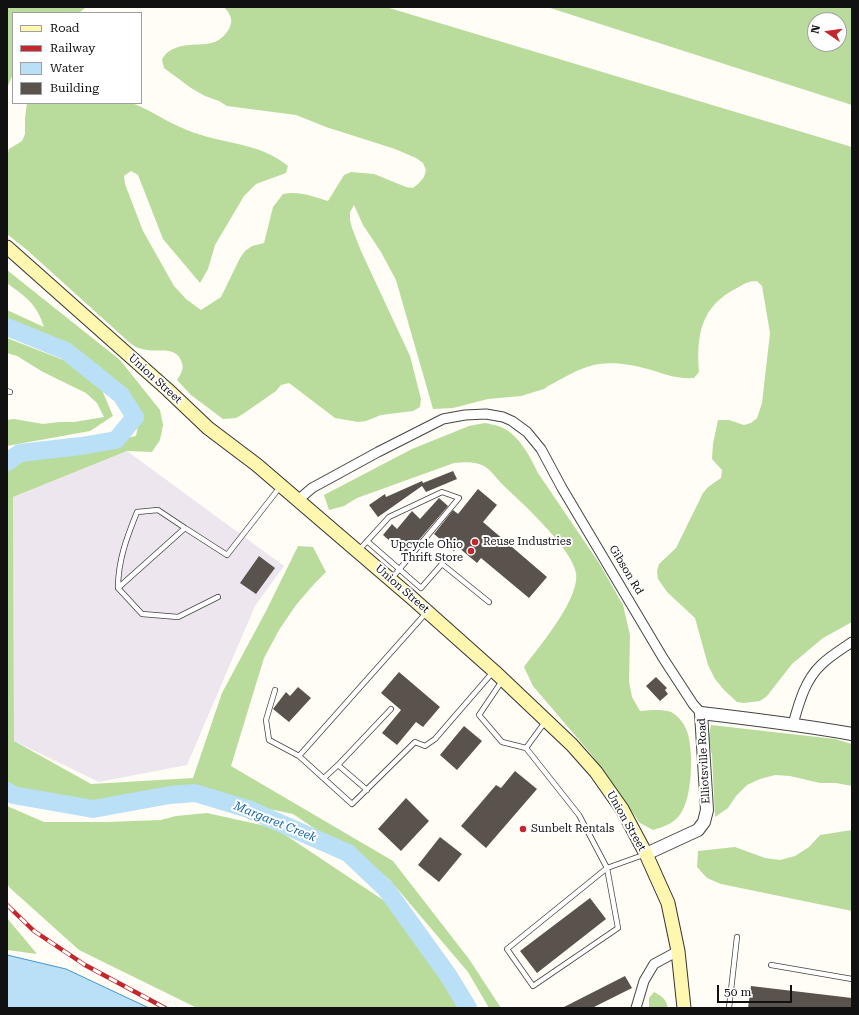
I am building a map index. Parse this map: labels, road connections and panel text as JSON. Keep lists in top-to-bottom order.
{
  "streets": {
    "main road": ["Union Street"],
    "street": ["Gibson Rd", "Elliotsville Road"]
  },
  "crossings": [
    ["Union Street", "Gibson Rd"],
    ["Union Street", "Elliotsville Road"],
    ["Gibson Rd", "Elliotsville Road"]
  ],
  "water": ["Margaret Creek"],
  "places": ["Reuse Industries", "Upcycle Ohio Thrift Store", "Sunbelt Rentals"],
  "legend": [
    "Road",
    "Railway",
    "Water",
    "Building"
  ],
  "scale_bar": "50 m",
  "north": "left"
}
